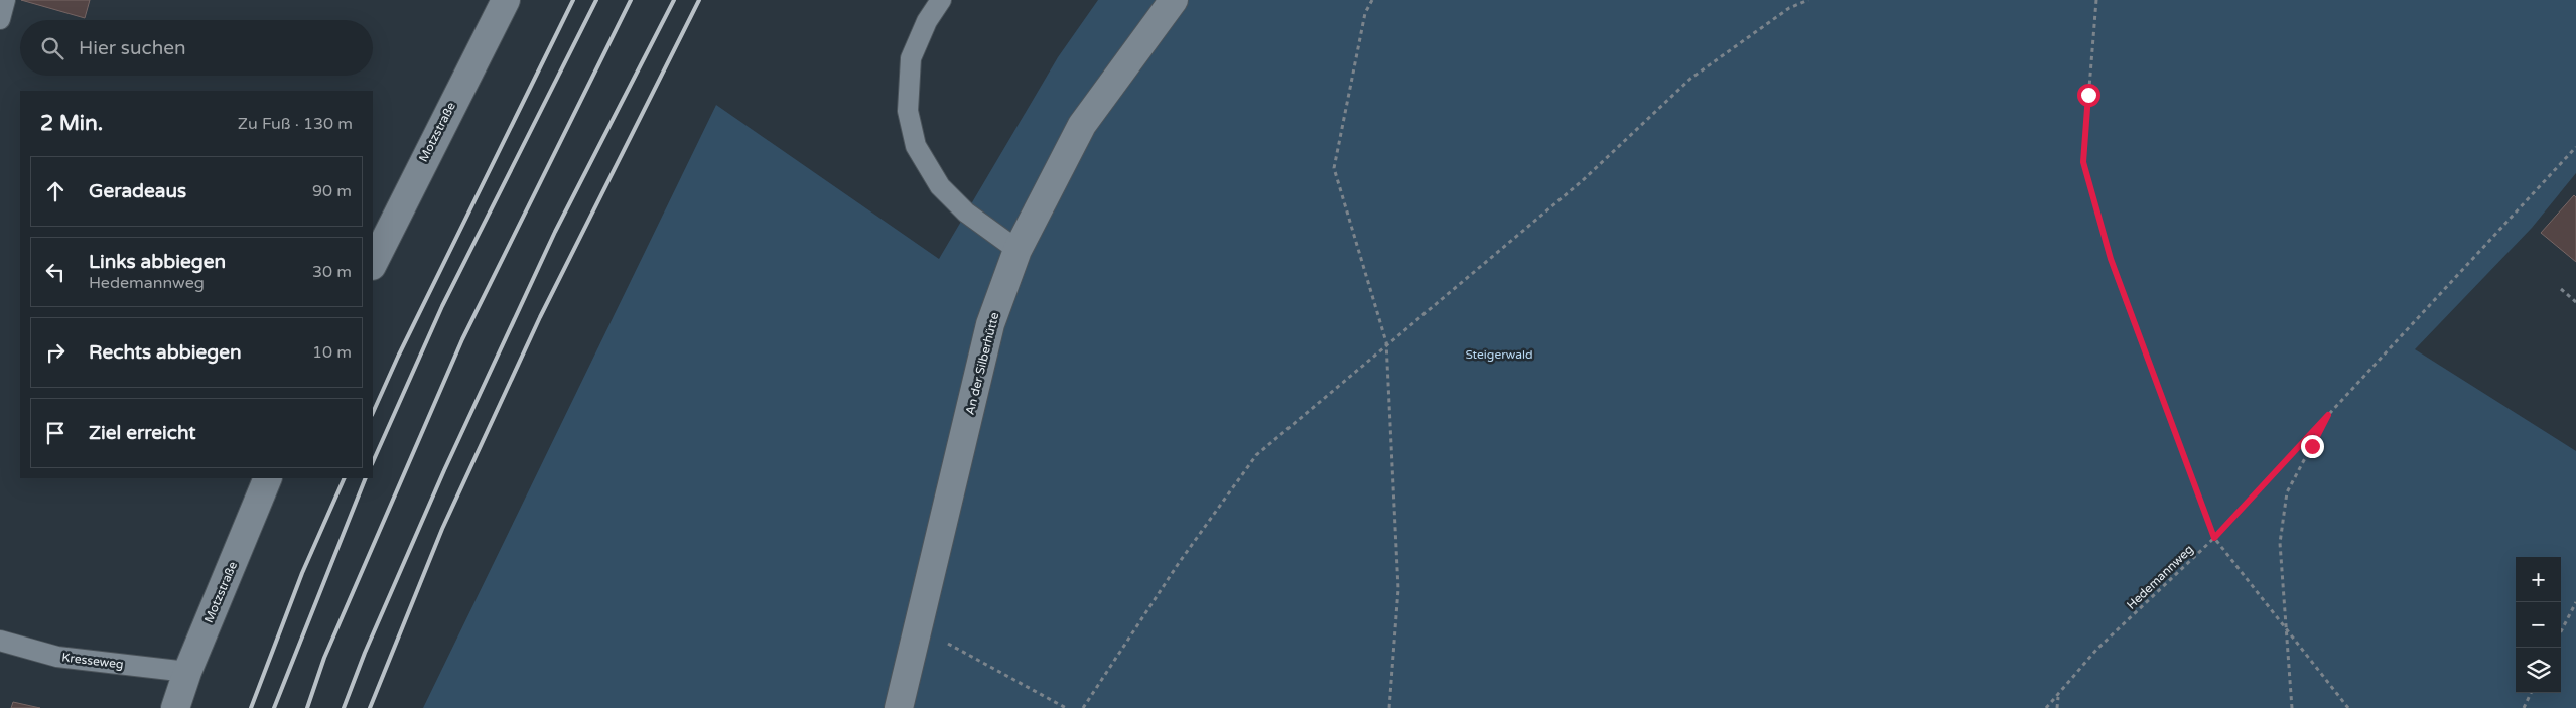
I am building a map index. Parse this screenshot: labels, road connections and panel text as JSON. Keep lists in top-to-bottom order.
{
  "streets": {
    "street": ["Motzstraße", "An der Silberhütte"],
    "lane": ["Kresseweg"],
    "path": ["Hedemannweg"]
  },
  "crossings": [
    ["Motzstraße", "Kresseweg"]
  ],
  "parks": ["Steigerwald"],
  "page": {
    "search": "Hier suchen",
    "heading": ["2 Min.", "Zu Fuß · 130 m"],
    "list": [
      ["Geradeaus", "90 m"],
      ["Links abbiegen", "Hedemannweg", "30 m"],
      ["Rechts abbiegen", "10 m"],
      "Ziel erreicht"
    ],
    "map_buttons": ["+", "−"]
  }
}
